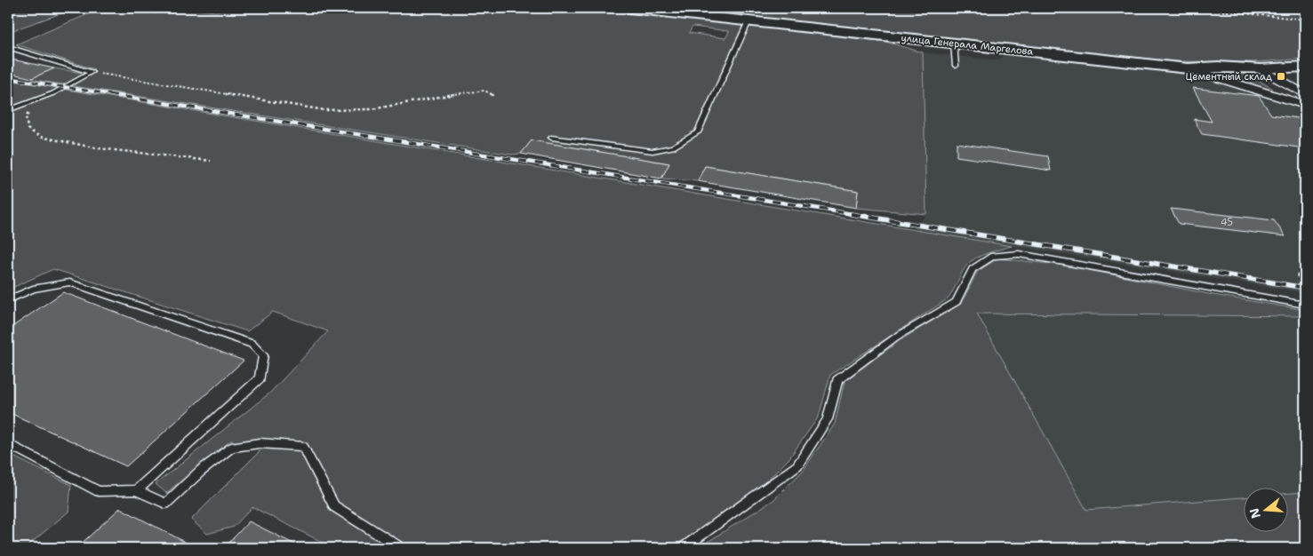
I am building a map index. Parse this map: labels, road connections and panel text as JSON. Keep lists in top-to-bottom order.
{
  "streets": {
    "main road": ["улица Генерала Маргелова"]
  },
  "places": {
    "transit": ["Цементный склад"]
  },
  "house_numbers": ["45"],
  "north": "left"
}
